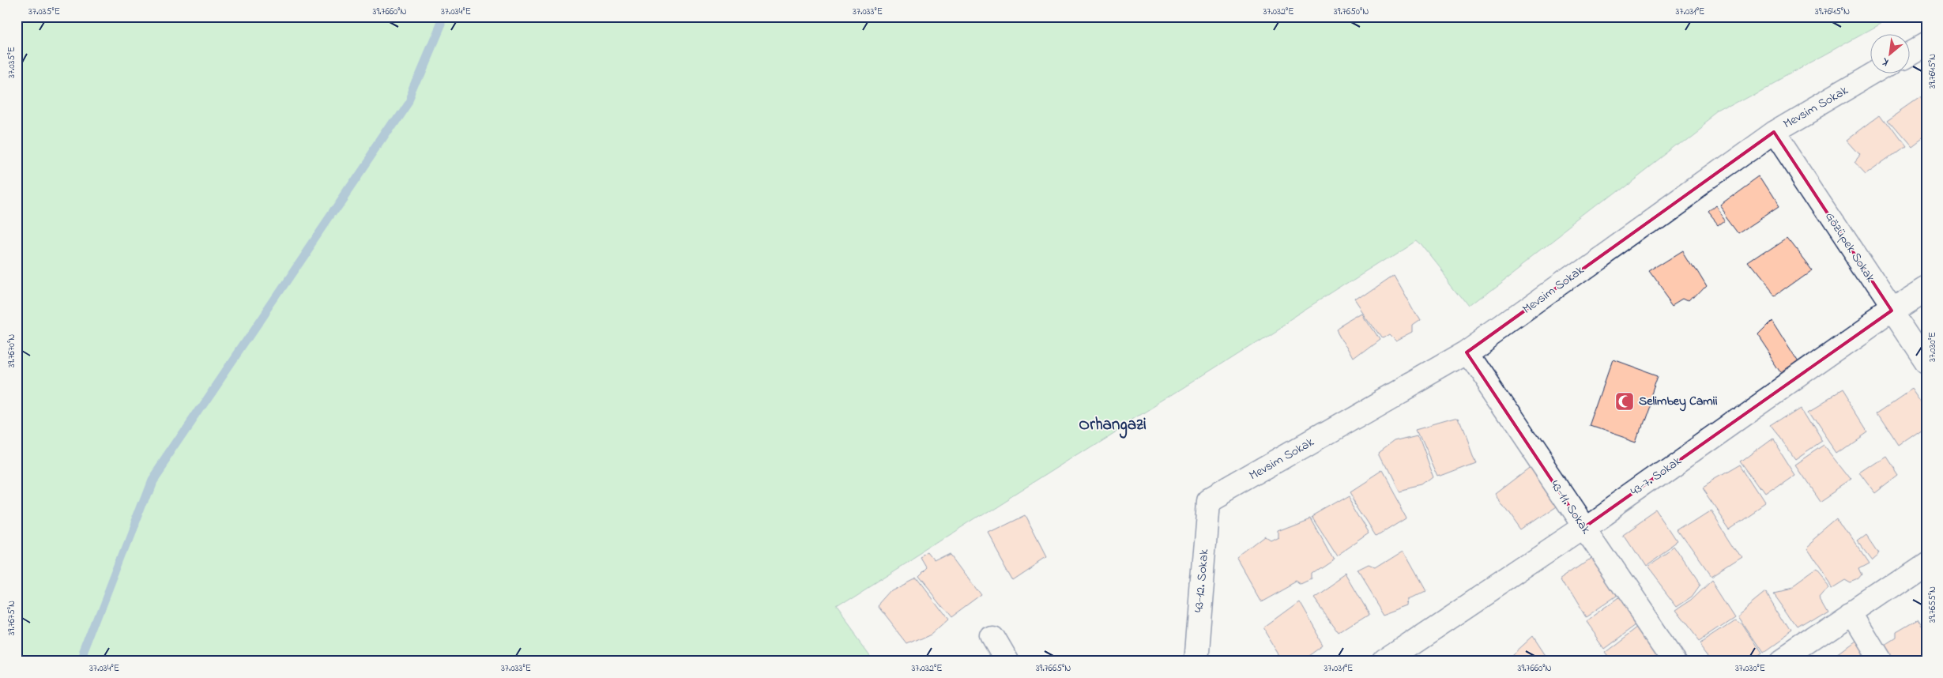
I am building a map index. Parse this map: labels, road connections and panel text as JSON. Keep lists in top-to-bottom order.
{
  "streets": {
    "street": [
      "Mevsim Sokak",
      "Gözüpek Sokak",
      "43-7. Sokak",
      "43-11. Sokak",
      "43-12. Sokak"
    ]
  },
  "crossings": [
    ["Mevsim Sokak", "Gözüpek Sokak"],
    ["Mevsim Sokak", "43-11. Sokak"],
    ["Mevsim Sokak", "43-12. Sokak"],
    ["Gözüpek Sokak", "43-7. Sokak"],
    ["43-7. Sokak", "43-11. Sokak"]
  ],
  "districts": ["Orhangazi"],
  "places": {
    "mosque": ["Selimbey Camii"]
  },
  "north": "bottom left",
  "coordinates": [
    "37.035°E",
    "39.7660°N",
    "37.034°E",
    "37.033°E",
    "37.032°E",
    "39.7650°N",
    "37.031°E",
    "39.7645°N",
    "37.030°E",
    "39.7670°N",
    "39.7655°N",
    "39.7675°N",
    "39.7665°N"
  ]
}
